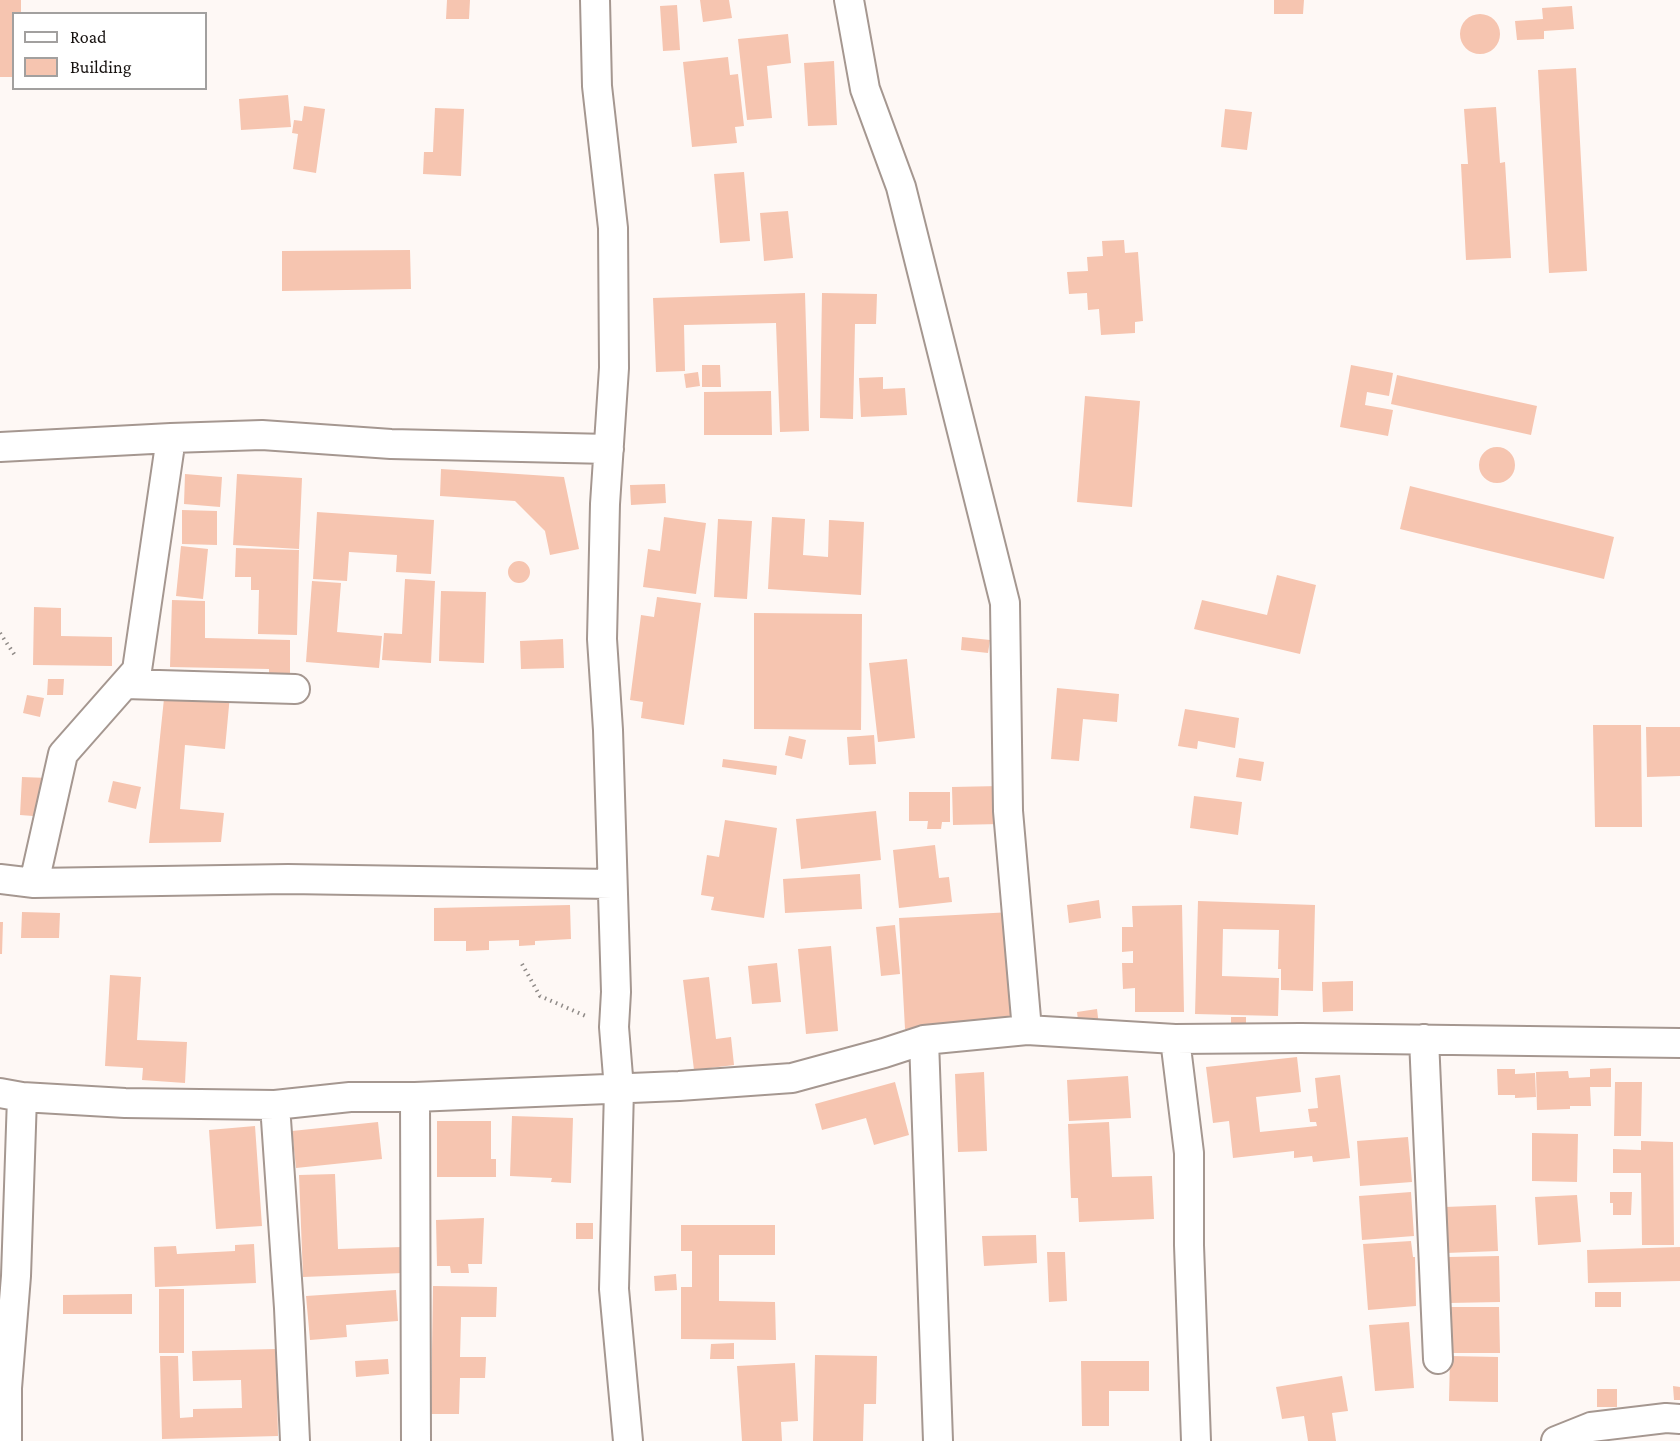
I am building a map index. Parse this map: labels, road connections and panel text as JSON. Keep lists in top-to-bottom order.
{
  "legend": ["Road", "Building"]
}
